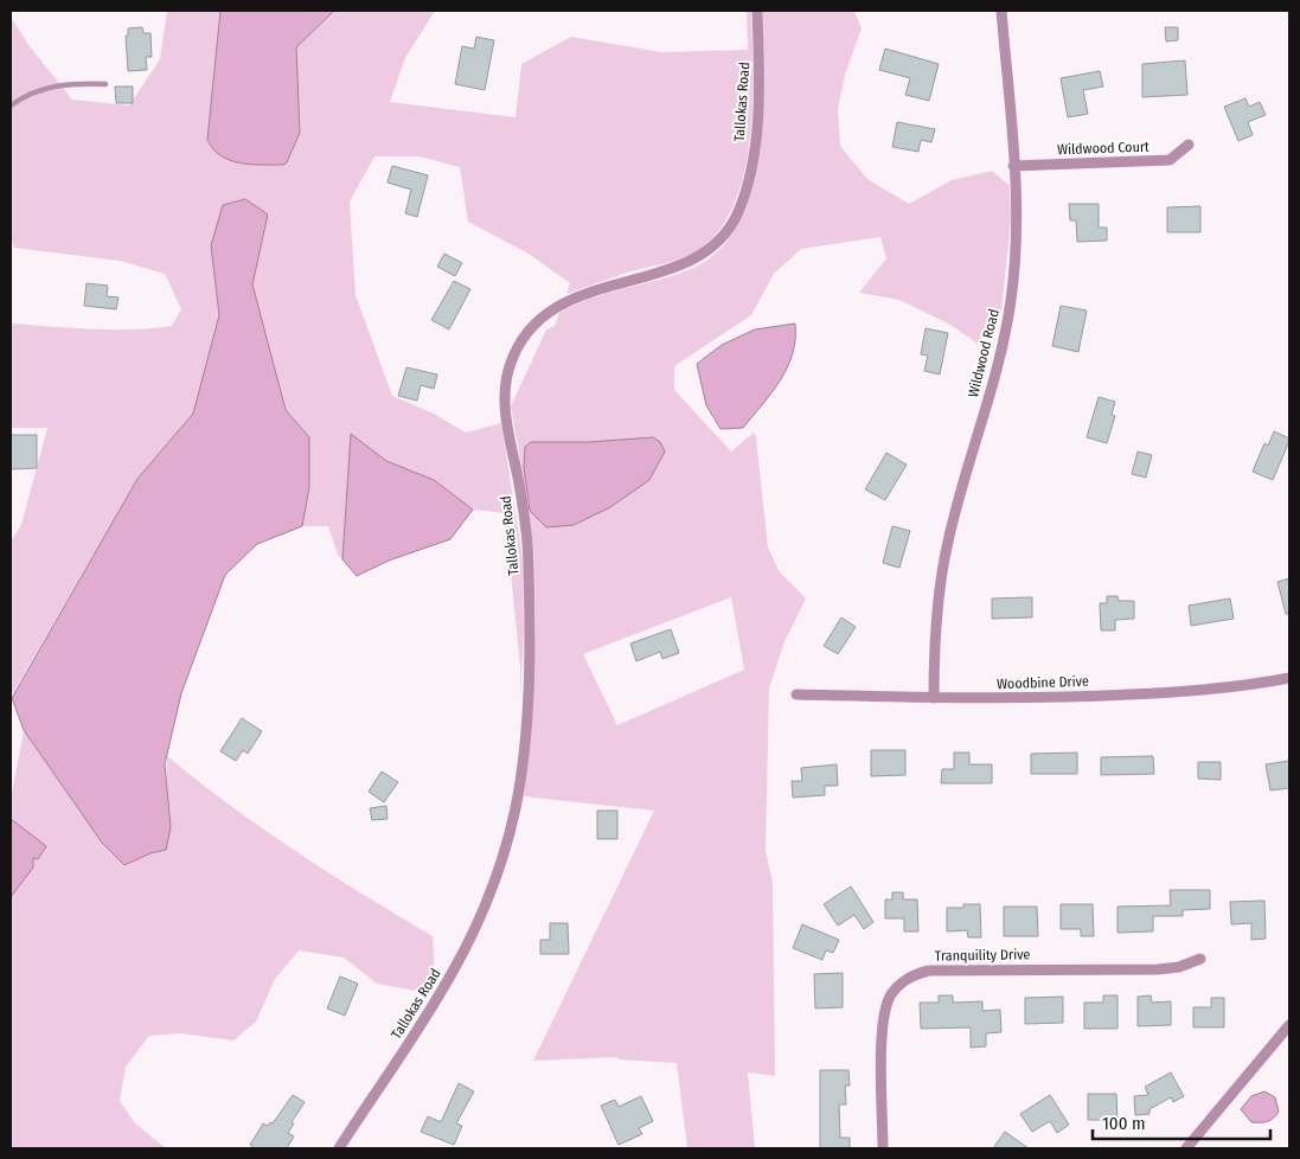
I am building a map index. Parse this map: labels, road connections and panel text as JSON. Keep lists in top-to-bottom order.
{
  "streets": {
    "street": [
      "Tallokas Road",
      "Wildwood Court",
      "Wildwood Road",
      "Woodbine Drive",
      "Tranquility Drive"
    ]
  },
  "crossings": [
    ["Wildwood Court", "Wildwood Road"],
    ["Wildwood Road", "Woodbine Drive"]
  ],
  "scale_bar": "100 m"
}
